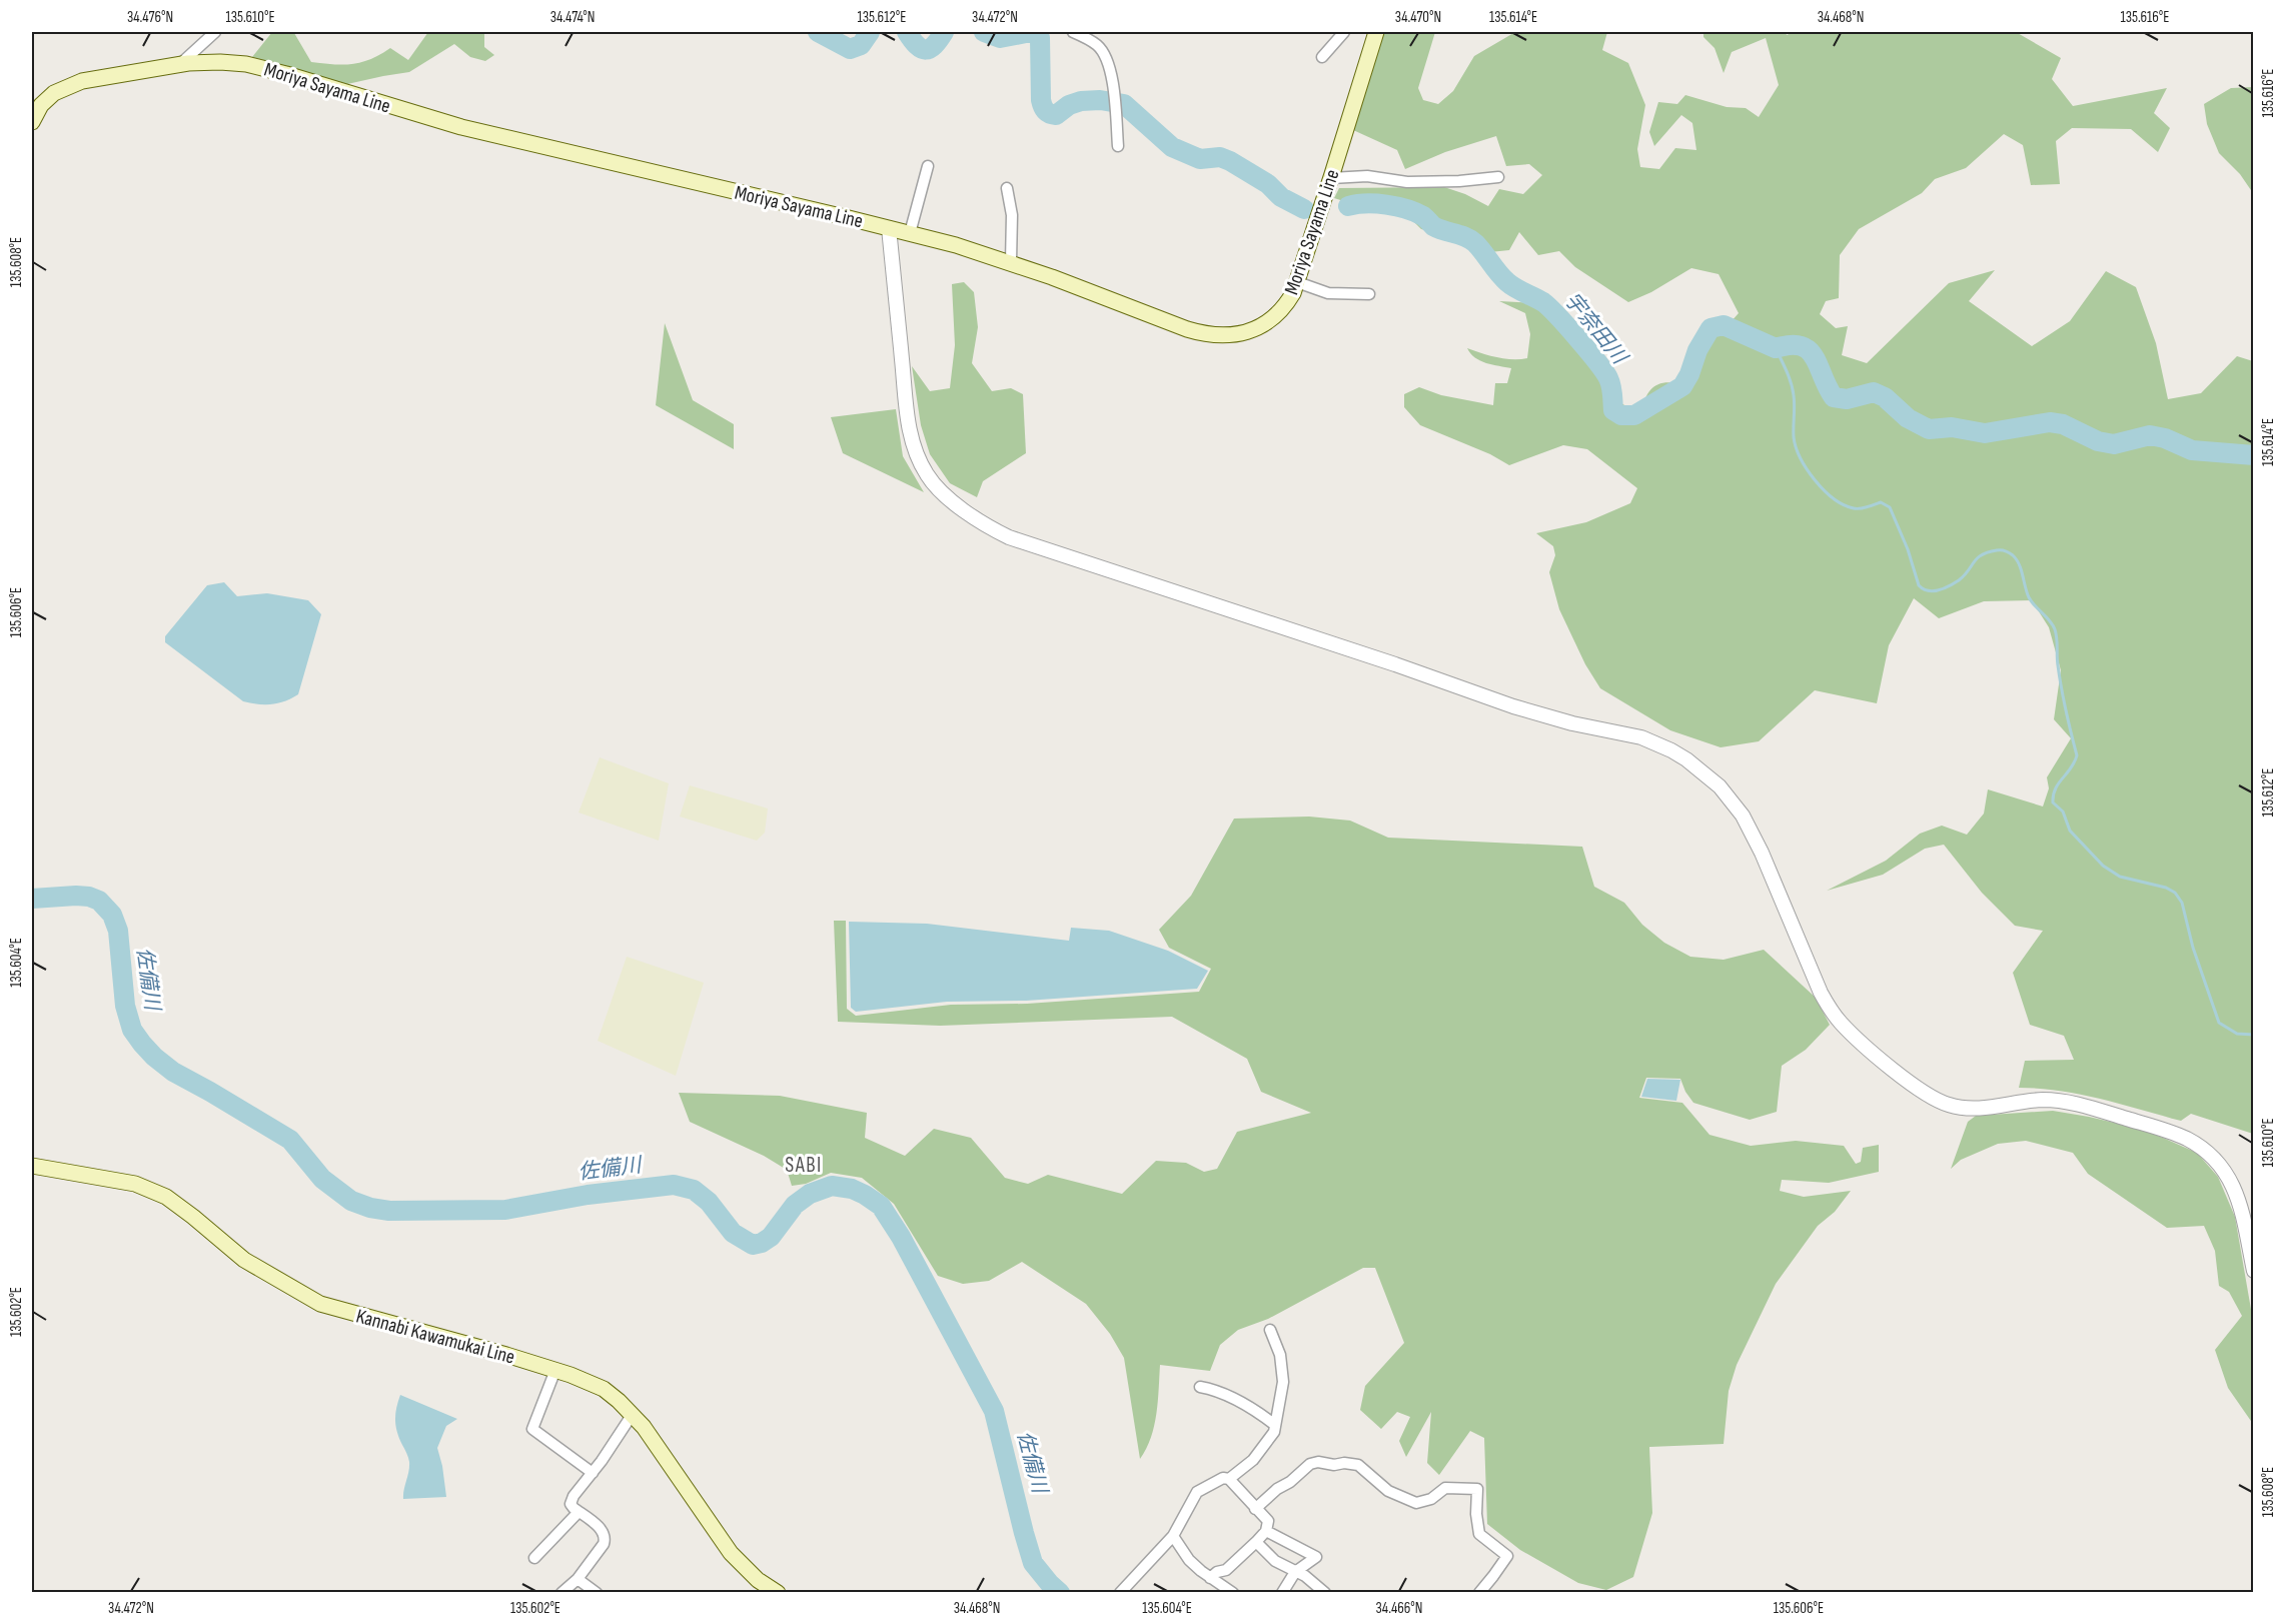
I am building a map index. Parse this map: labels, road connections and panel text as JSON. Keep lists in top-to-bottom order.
{
  "streets": {
    "main road": ["Moriya Sayama Line", "Kannabi Kawamukai Line"]
  },
  "districts": ["SABI"],
  "water": ["宇奈田川", "佐備川"],
  "coordinates": [
    "34.476°N",
    "135.610°E",
    "34.474°N",
    "135.612°E",
    "34.472°N",
    "34.470°N",
    "135.614°E",
    "34.468°N",
    "135.616°E",
    "135.608°E",
    "135.606°E",
    "135.604°E",
    "135.602°E",
    "34.466°N"
  ]
}
